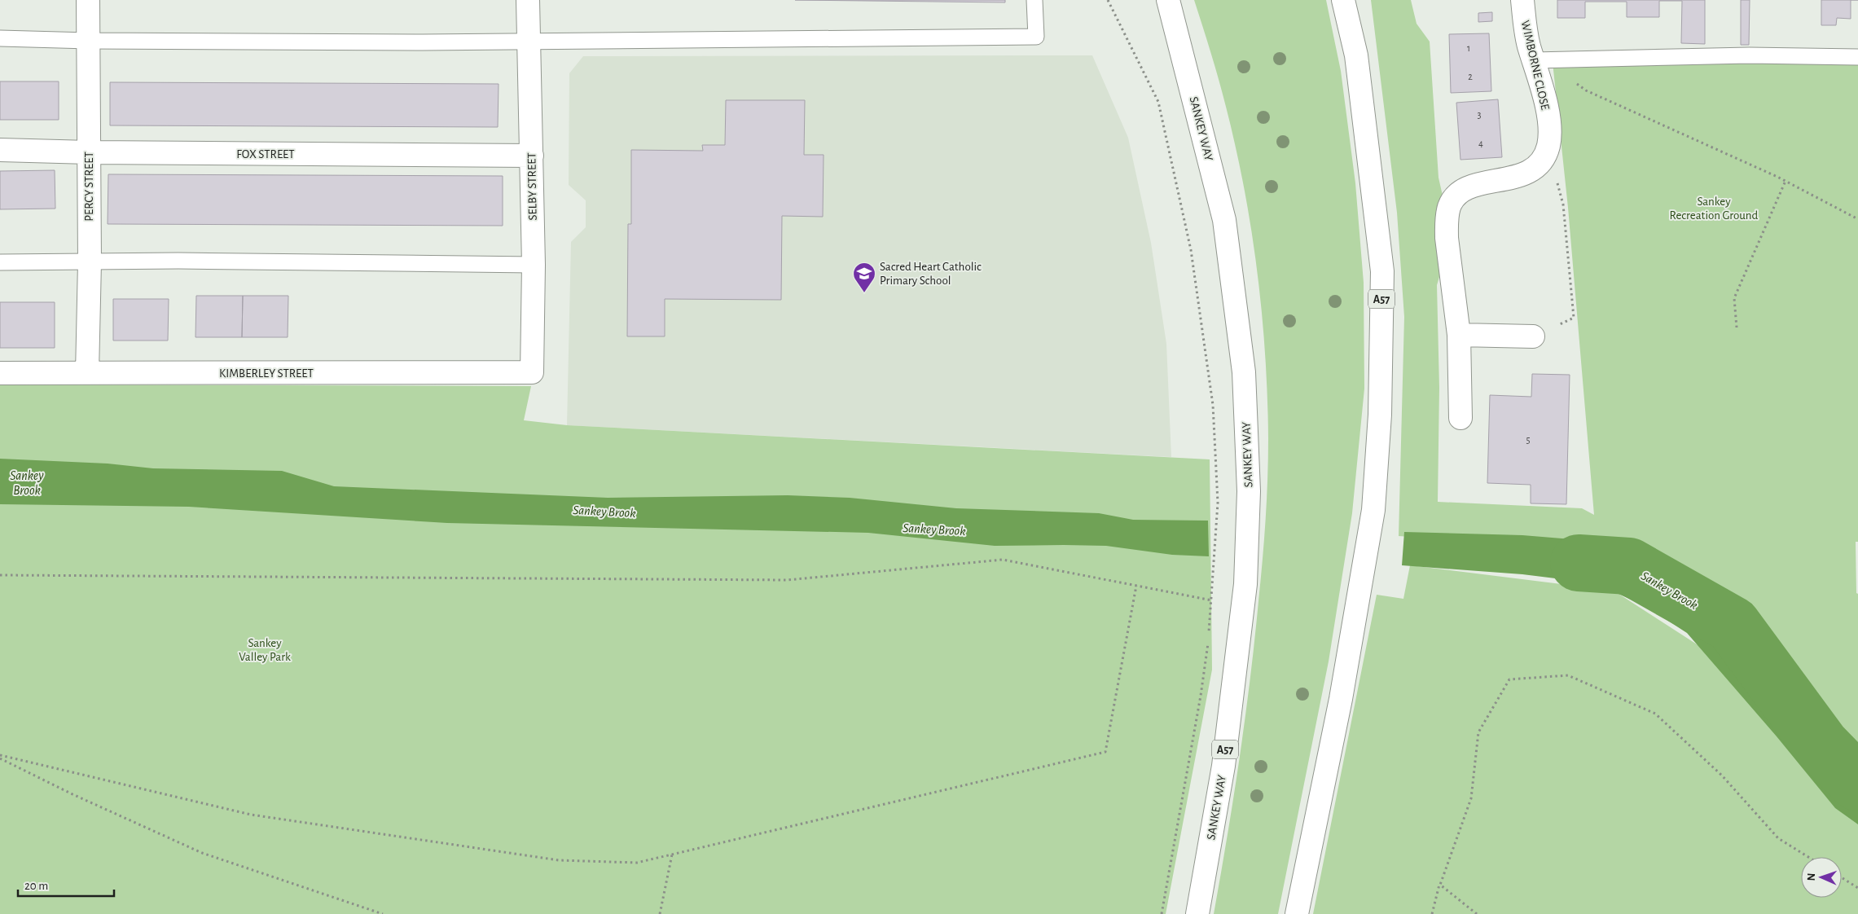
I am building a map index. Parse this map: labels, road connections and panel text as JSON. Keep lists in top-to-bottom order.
{
  "streets": {
    "main road": [
      "WIMBORNE CLOSE",
      "SANKEY WAY",
      "FOX STREET",
      "PERCY STREET",
      "SELBY STREET",
      "A57",
      "KIMBERLEY STREET"
    ]
  },
  "crossings": [
    ["FOX STREET", "PERCY STREET"],
    ["FOX STREET", "SELBY STREET"],
    ["PERCY STREET", "KIMBERLEY STREET"],
    ["SELBY STREET", "KIMBERLEY STREET"]
  ],
  "water": ["Sankey Brook"],
  "parks": ["Sankey Recreation Ground", "Sankey Valley Park"],
  "places": {
    "school or university": ["Sacred Heart Catholic Primary School"]
  },
  "house_numbers": [
    "1",
    "2",
    "3",
    "4",
    "5"
  ],
  "scale_bar": "20 m",
  "north": "left"
}
